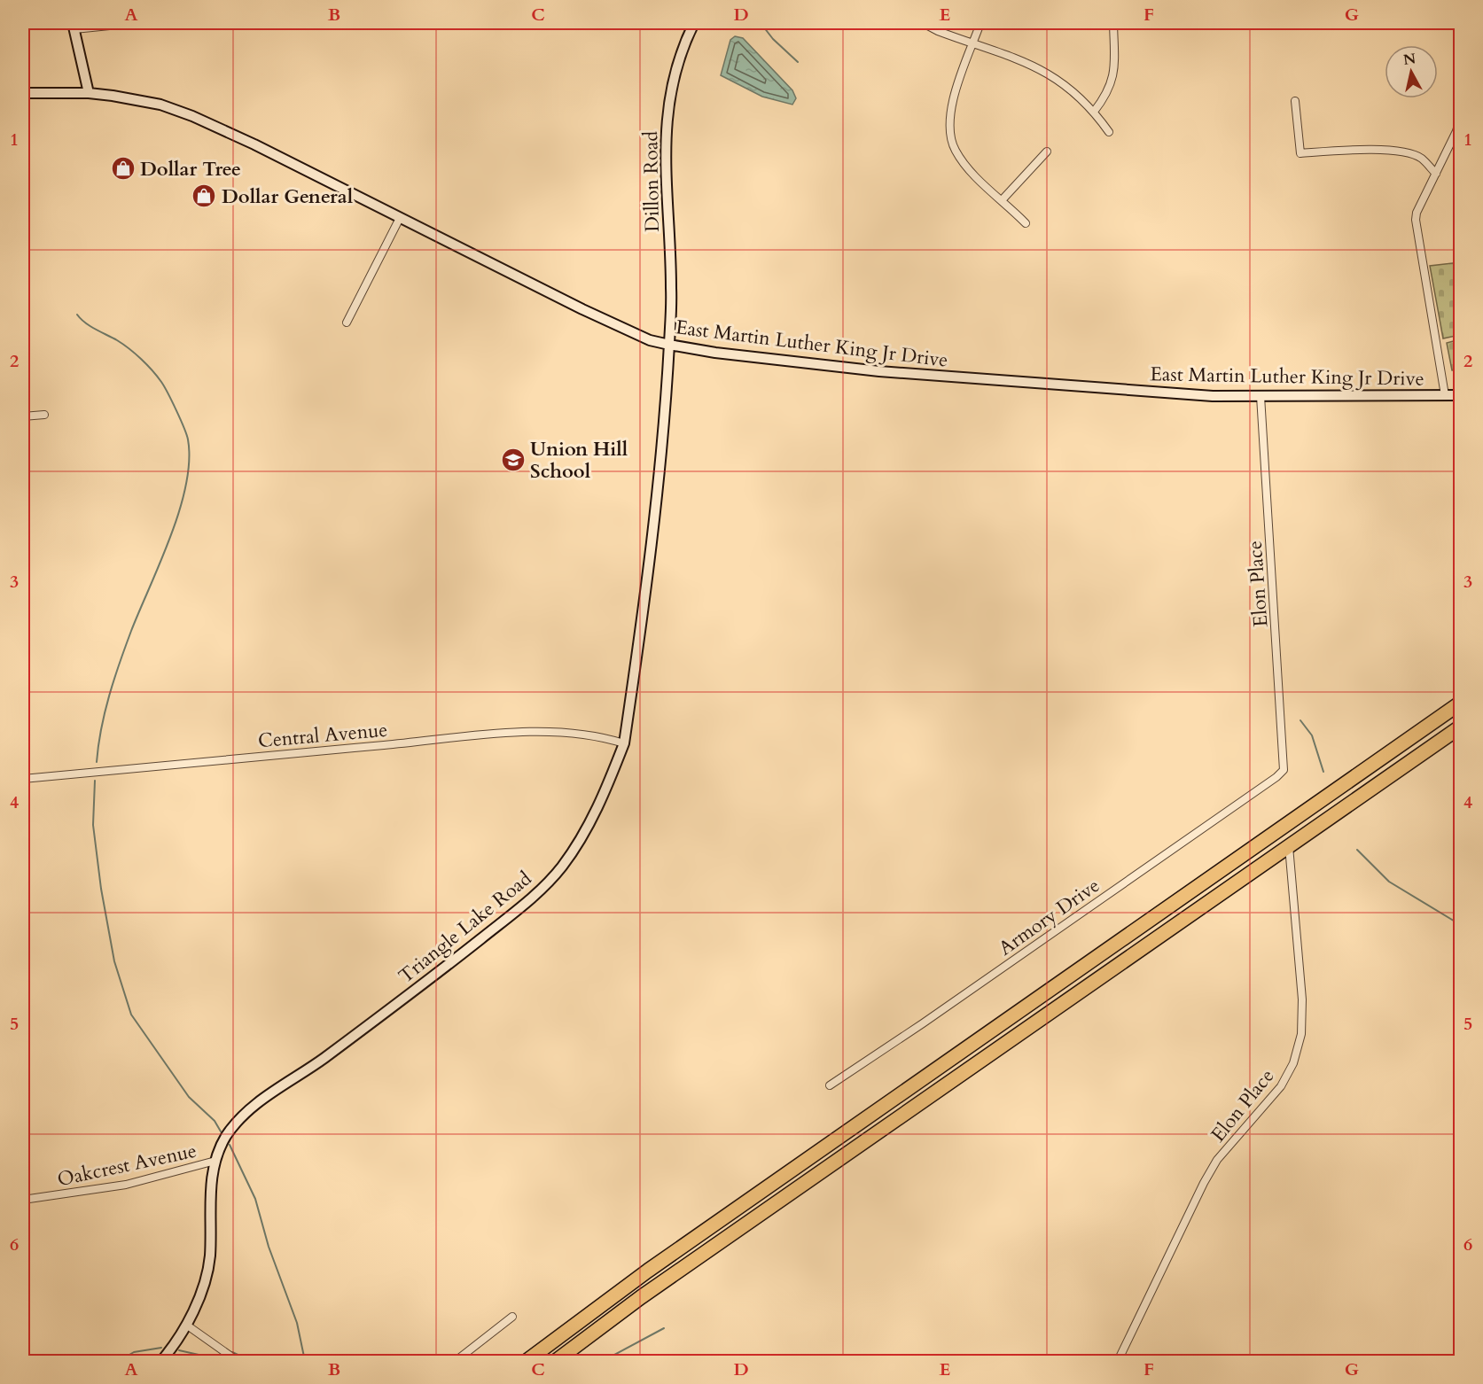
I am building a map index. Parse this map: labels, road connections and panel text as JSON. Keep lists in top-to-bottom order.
{
  "streets": {
    "street": [
      "Dillon Road",
      "East Martin Luther King Jr Drive",
      "Elon Place",
      "Central Avenue",
      "Armory Drive",
      "Triangle Lake Road",
      "Oakcrest Avenue"
    ]
  },
  "crossings": [
    ["Dillon Road", "East Martin Luther King Jr Drive"],
    ["Dillon Road", "Triangle Lake Road"],
    ["East Martin Luther King Jr Drive", "Elon Place"],
    ["East Martin Luther King Jr Drive", "Triangle Lake Road"],
    ["Elon Place", "Armory Drive"],
    ["Central Avenue", "Triangle Lake Road"],
    ["Triangle Lake Road", "Oakcrest Avenue"]
  ],
  "places": {
    "shop": ["Dollar Tree", "Dollar General"],
    "school or university": ["Union Hill School"]
  },
  "north": "top",
  "grid": {
    "columns": [
      "A",
      "B",
      "C",
      "D",
      "E",
      "F",
      "G"
    ],
    "rows": [
      "1",
      "2",
      "3",
      "4",
      "5",
      "6"
    ]
  }
}
